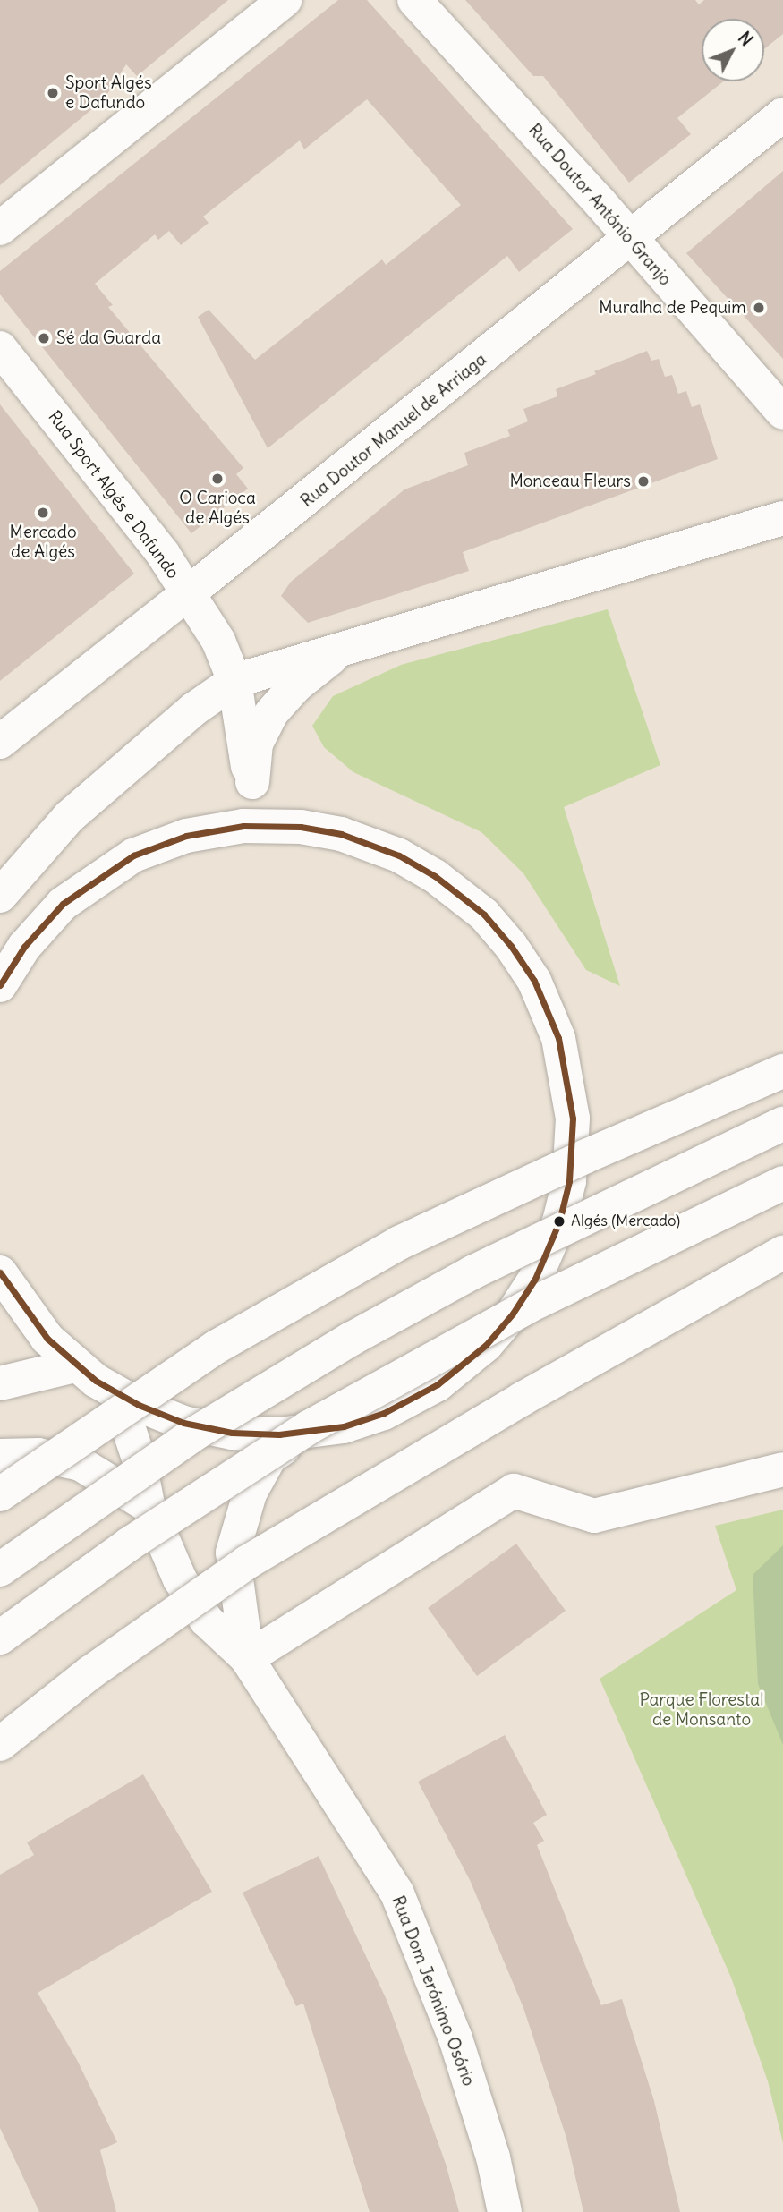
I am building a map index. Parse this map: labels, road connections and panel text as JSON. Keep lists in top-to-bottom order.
{
  "streets": {
    "main road": [
      "Rua Doutor António Granjo",
      "Rua Doutor Manuel de Arriaga",
      "Rua Sport Algés e Dafundo",
      "Rua Dom Jerónimo Osório"
    ]
  },
  "crossings": [
    ["Rua Doutor António Granjo", "Rua Doutor Manuel de Arriaga"],
    ["Rua Doutor Manuel de Arriaga", "Rua Sport Algés e Dafundo"]
  ],
  "parks": ["Parque Florestal de Monsanto"],
  "places": [
    "Sport Algés e Dafundo",
    "Muralha de Pequim",
    "Sé da Guarda",
    "O Carioca de Algés",
    "Monceau Fleurs",
    "Mercado de Algés",
    "Algés (Mercado)"
  ],
  "north": "top right"
}
